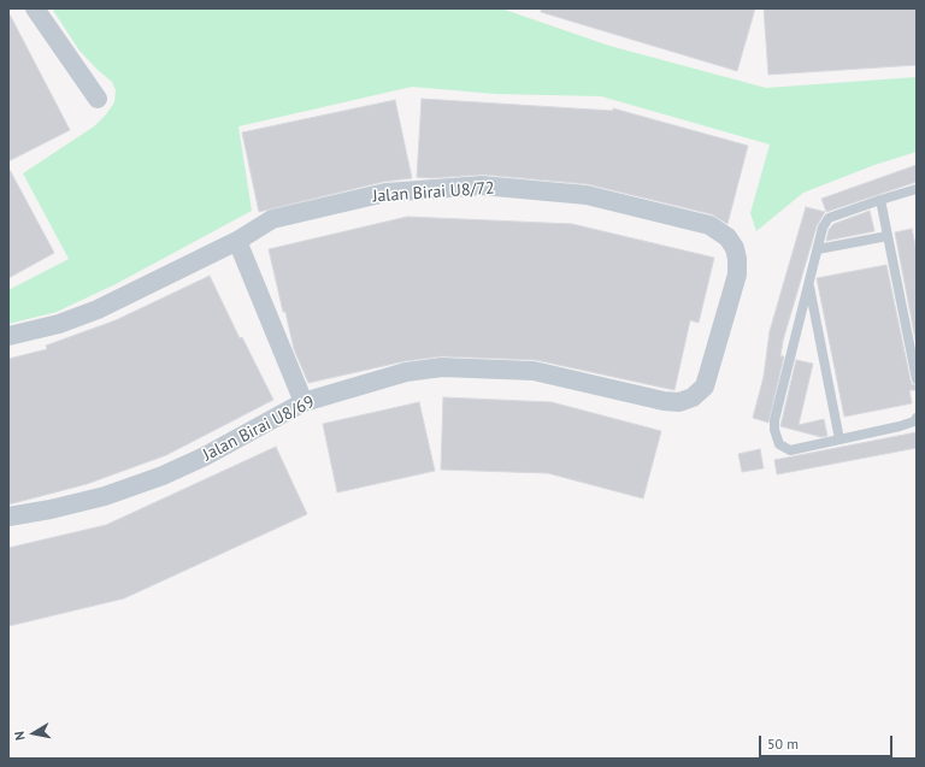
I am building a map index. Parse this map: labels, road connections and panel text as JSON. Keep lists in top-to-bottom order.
{
  "streets": {
    "street": ["Jalan Birai U8/72", "Jalan Birai U8/69"]
  },
  "crossings": [
    ["Jalan Birai U8/72", "Jalan Birai U8/69"]
  ],
  "scale_bar": "50 m",
  "north": "left"
}
